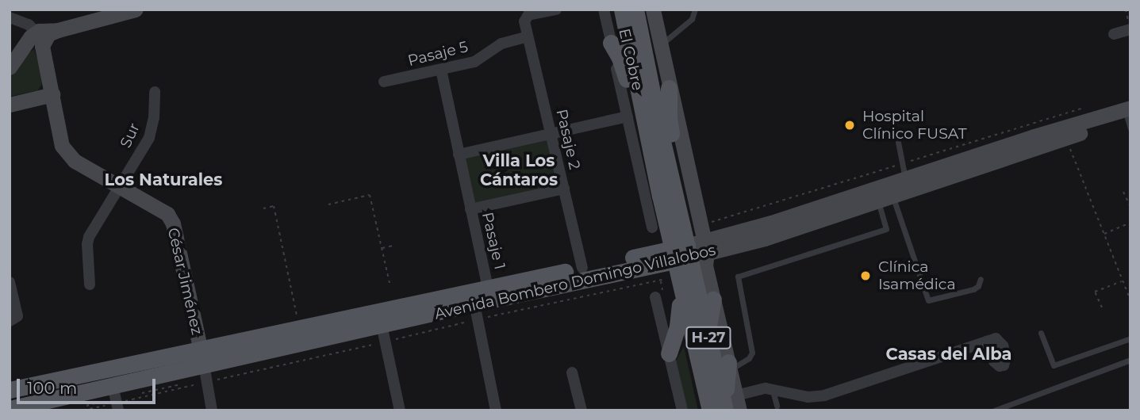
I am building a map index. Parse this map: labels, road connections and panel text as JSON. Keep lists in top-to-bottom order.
{
  "streets": {
    "main road": ["Avenida Bombero Domingo Villalobos", "H-27"],
    "street": [
      "Pasaje 5",
      "El Cobre",
      "Sur",
      "Pasaje 2",
      "Pasaje 1",
      "César Jiménez"
    ]
  },
  "crossings": [
    ["Pasaje 5", "Pasaje 2"],
    ["Pasaje 5", "Pasaje 1"],
    ["Sur", "César Jiménez"],
    ["Pasaje 2", "Avenida Bombero Domingo Villalobos"],
    ["Pasaje 1", "Avenida Bombero Domingo Villalobos"],
    ["César Jiménez", "Avenida Bombero Domingo Villalobos"],
    ["Avenida Bombero Domingo Villalobos", "H-27"]
  ],
  "districts": ["Villa Los Cántaros", "Los Naturales", "Casas del Alba"],
  "places": ["Hospital Clínico FUSAT", "Clínica Isamédica"],
  "scale_bar": "100 m"
}
